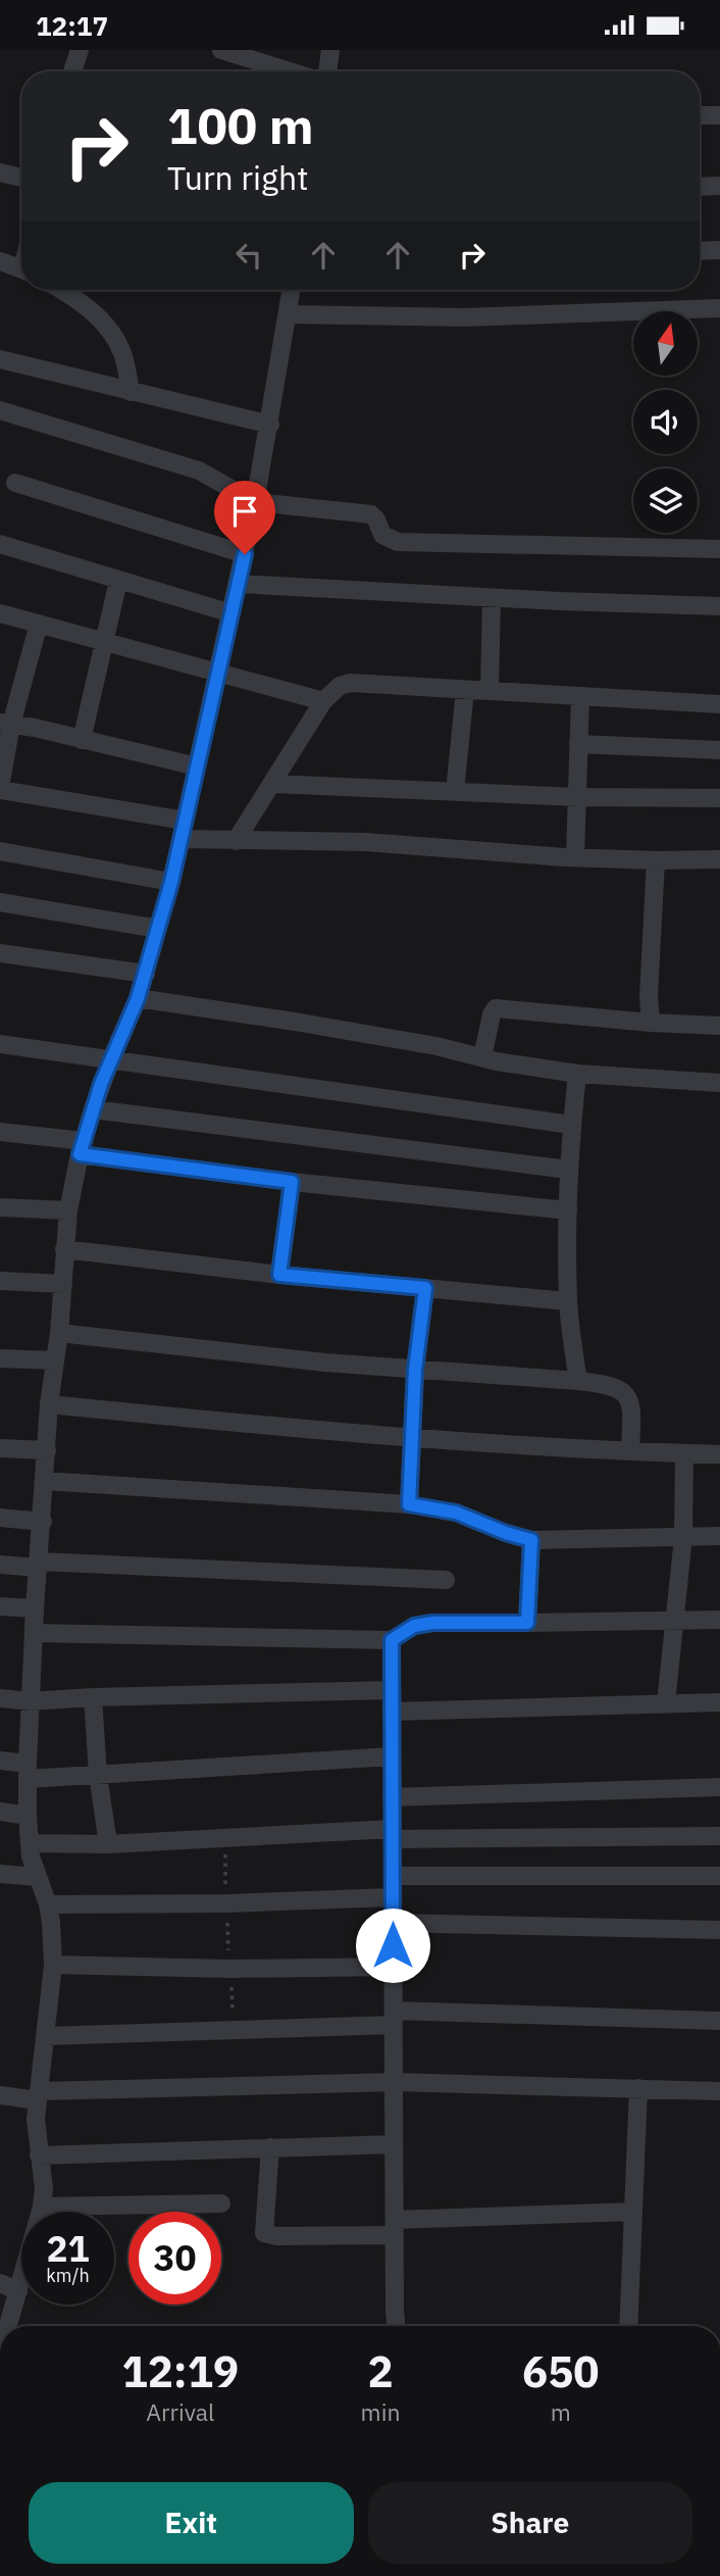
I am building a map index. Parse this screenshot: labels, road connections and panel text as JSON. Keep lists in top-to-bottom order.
{
  "north": "top",
  "page": {
    "status": "12:17",
    "turn": ["100 m", "Turn right"],
    "speed": "21 km/h",
    "limit": "30",
    "eta": [
      "12:19",
      "Arrival",
      "2",
      "min",
      "650",
      "m"
    ],
    "buttons": ["Exit", "Share"]
  }
}
